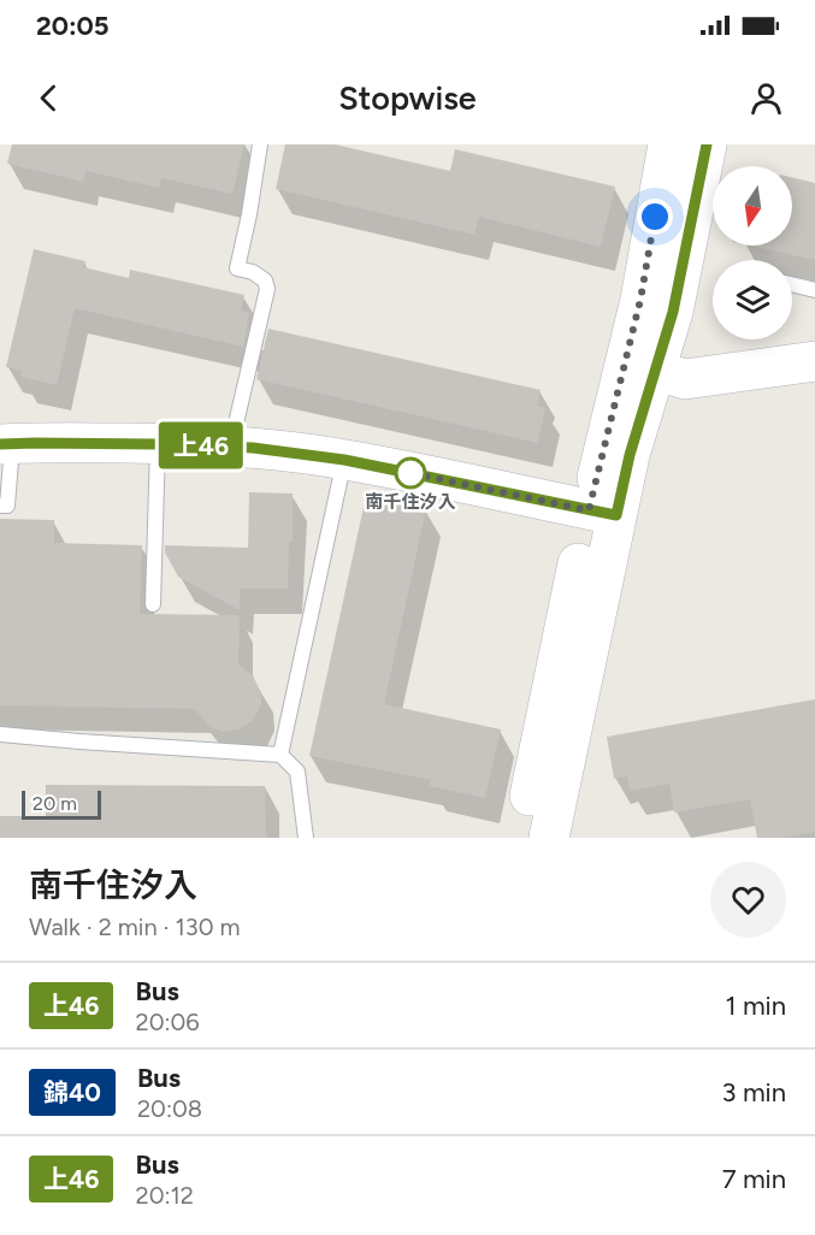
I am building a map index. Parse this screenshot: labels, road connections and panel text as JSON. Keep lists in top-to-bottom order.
{
  "places": ["南千住汐入"],
  "lines": ["bus line 上46"],
  "scale_bar": "20 m",
  "north": "bottom",
  "page": {
    "status": "20:05",
    "header": "Stopwise",
    "on_map": "上46",
    "scale": "20 m",
    "heading": ["南千住汐入", "Walk · 2 min · 130 m"],
    "list": [
      {
        "mark": "上46",
        "name": "Bus",
        "note": "20:06",
        "value": "1 min"
      },
      {
        "mark": "錦40",
        "name": "Bus",
        "note": "20:08",
        "value": "3 min"
      },
      {
        "mark": "上46",
        "name": "Bus",
        "note": "20:12",
        "value": "7 min"
      }
    ]
  }
}
